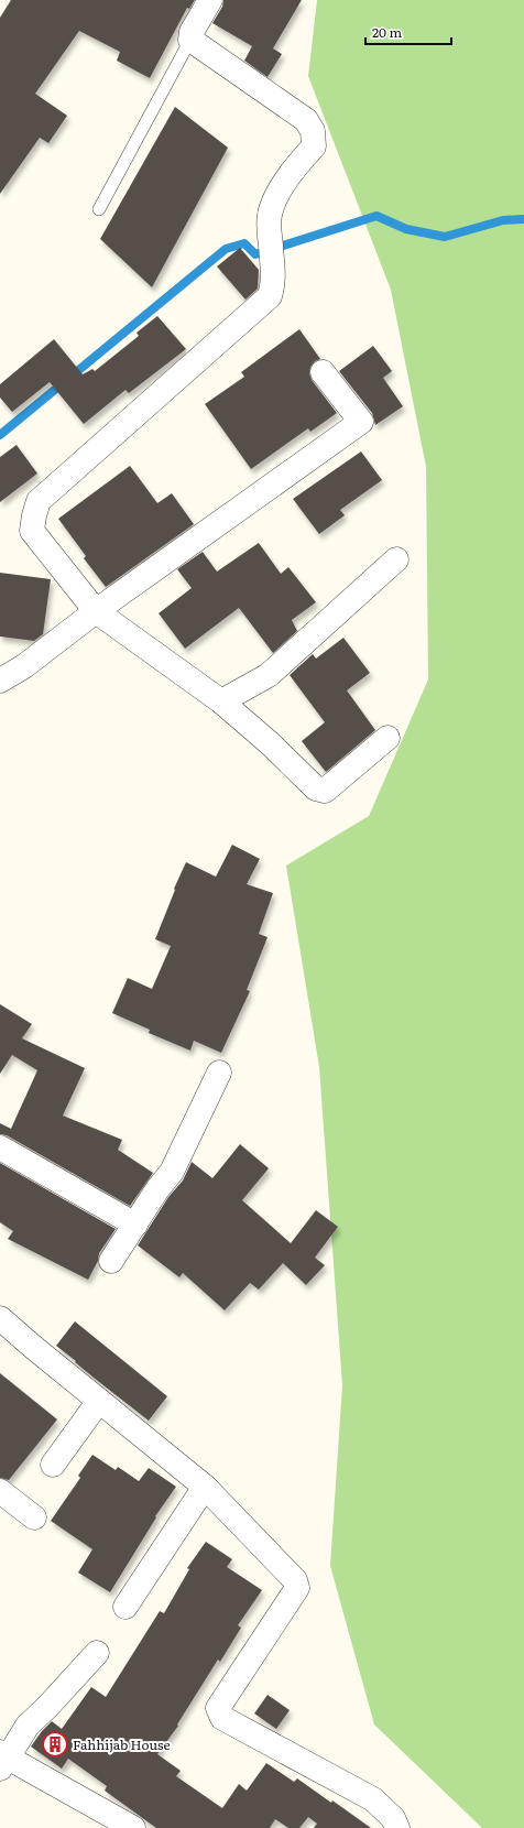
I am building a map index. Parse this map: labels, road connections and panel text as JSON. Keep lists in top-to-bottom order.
{
  "places": {
    "building": ["Fahhijab House"]
  },
  "scale_bar": "20 m"
}
